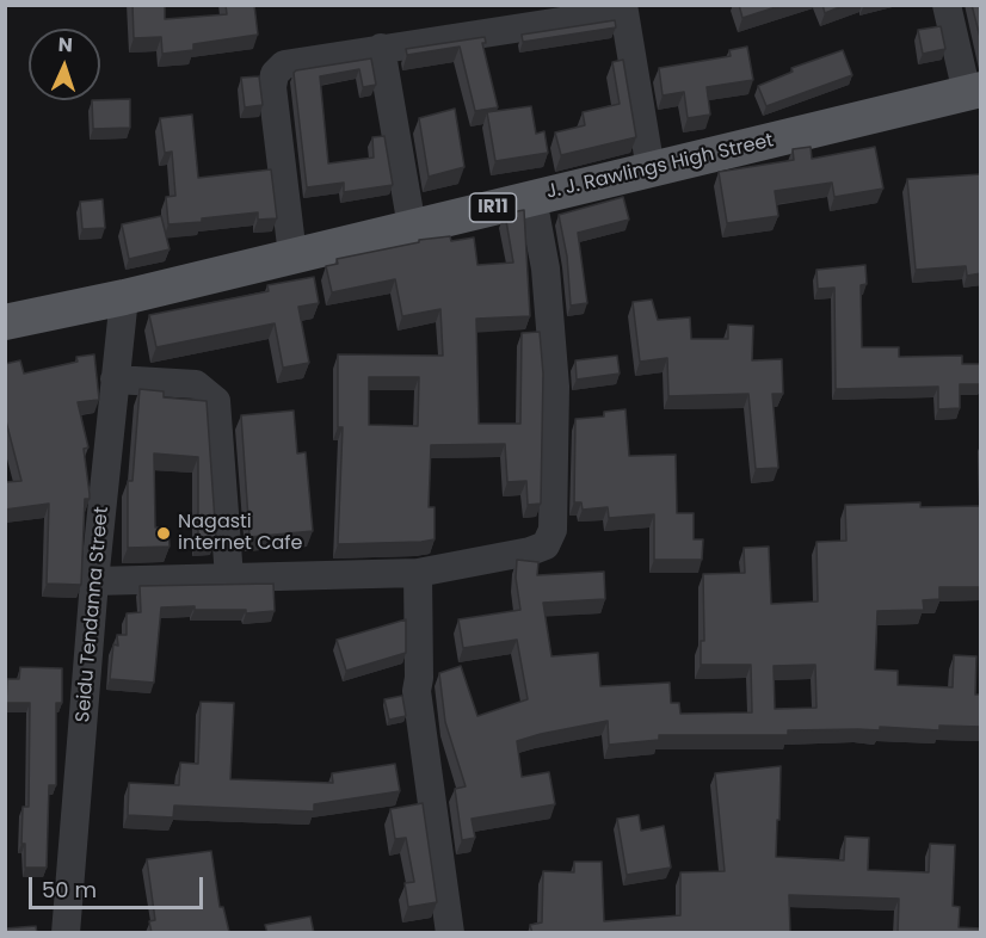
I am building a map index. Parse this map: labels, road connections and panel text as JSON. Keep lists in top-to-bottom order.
{
  "streets": {
    "main road": ["J. J. Rawlings High Street", "IR11"],
    "street": ["Seidu Tendanna Street"]
  },
  "crossings": [
    ["J. J. Rawlings High Street", "Seidu Tendanna Street"]
  ],
  "places": ["Nagasti internet Cafe"],
  "scale_bar": "50 m",
  "north": "top"
}
